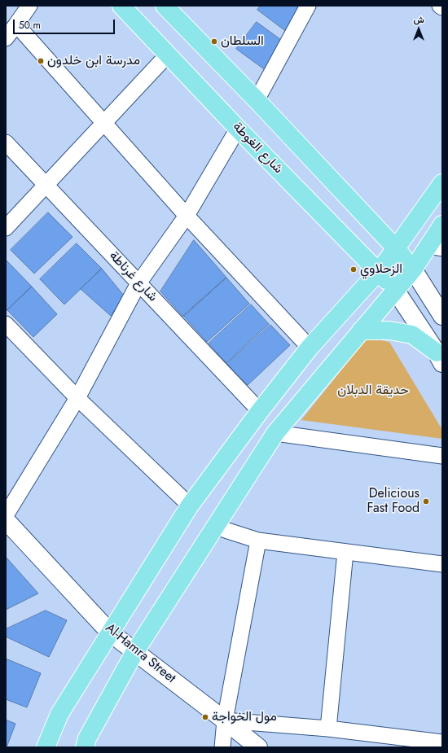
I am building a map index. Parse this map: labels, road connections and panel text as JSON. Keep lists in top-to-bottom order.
{
  "streets": {
    "main road": ["شارع الغوطة", "Al-Hamra Street"],
    "street": ["شارع غرناطة"]
  },
  "parks": ["حديقة الدبلان"],
  "places": [
    "السلطان",
    "مدرسة ابن خلدون",
    "الزحلاوي",
    "Delicious Fast Food",
    "مول الخواجة"
  ],
  "scale_bar": "50 m",
  "north": "top"
}
